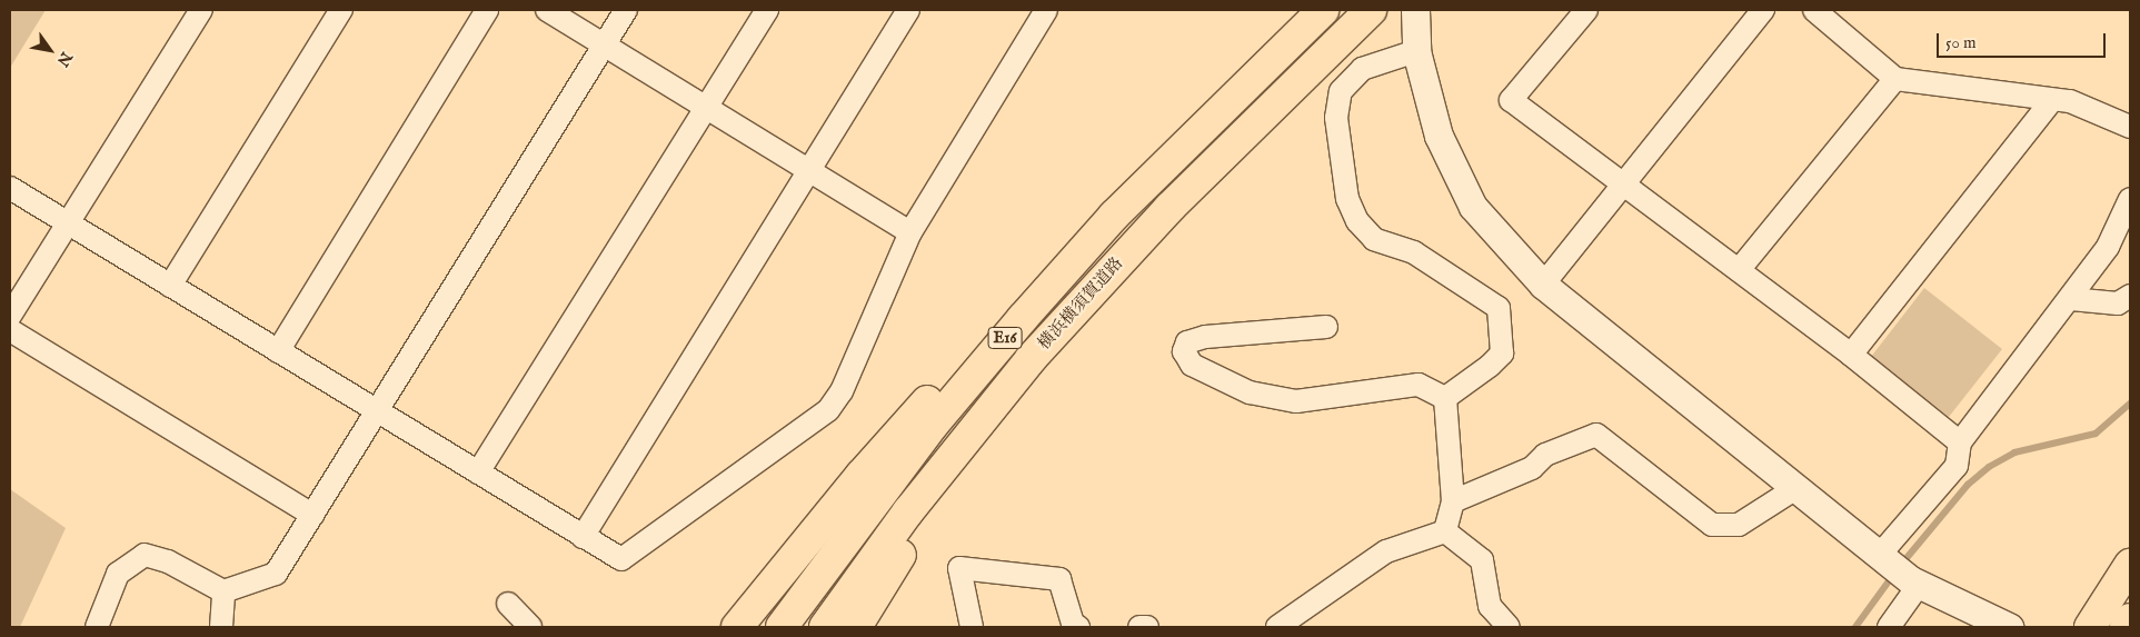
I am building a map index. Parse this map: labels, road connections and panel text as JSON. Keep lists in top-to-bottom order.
{
  "streets": {
    "main road": ["横浜横須賀道路", "E16"]
  },
  "scale_bar": "50 m",
  "north": "bottom right"
}
